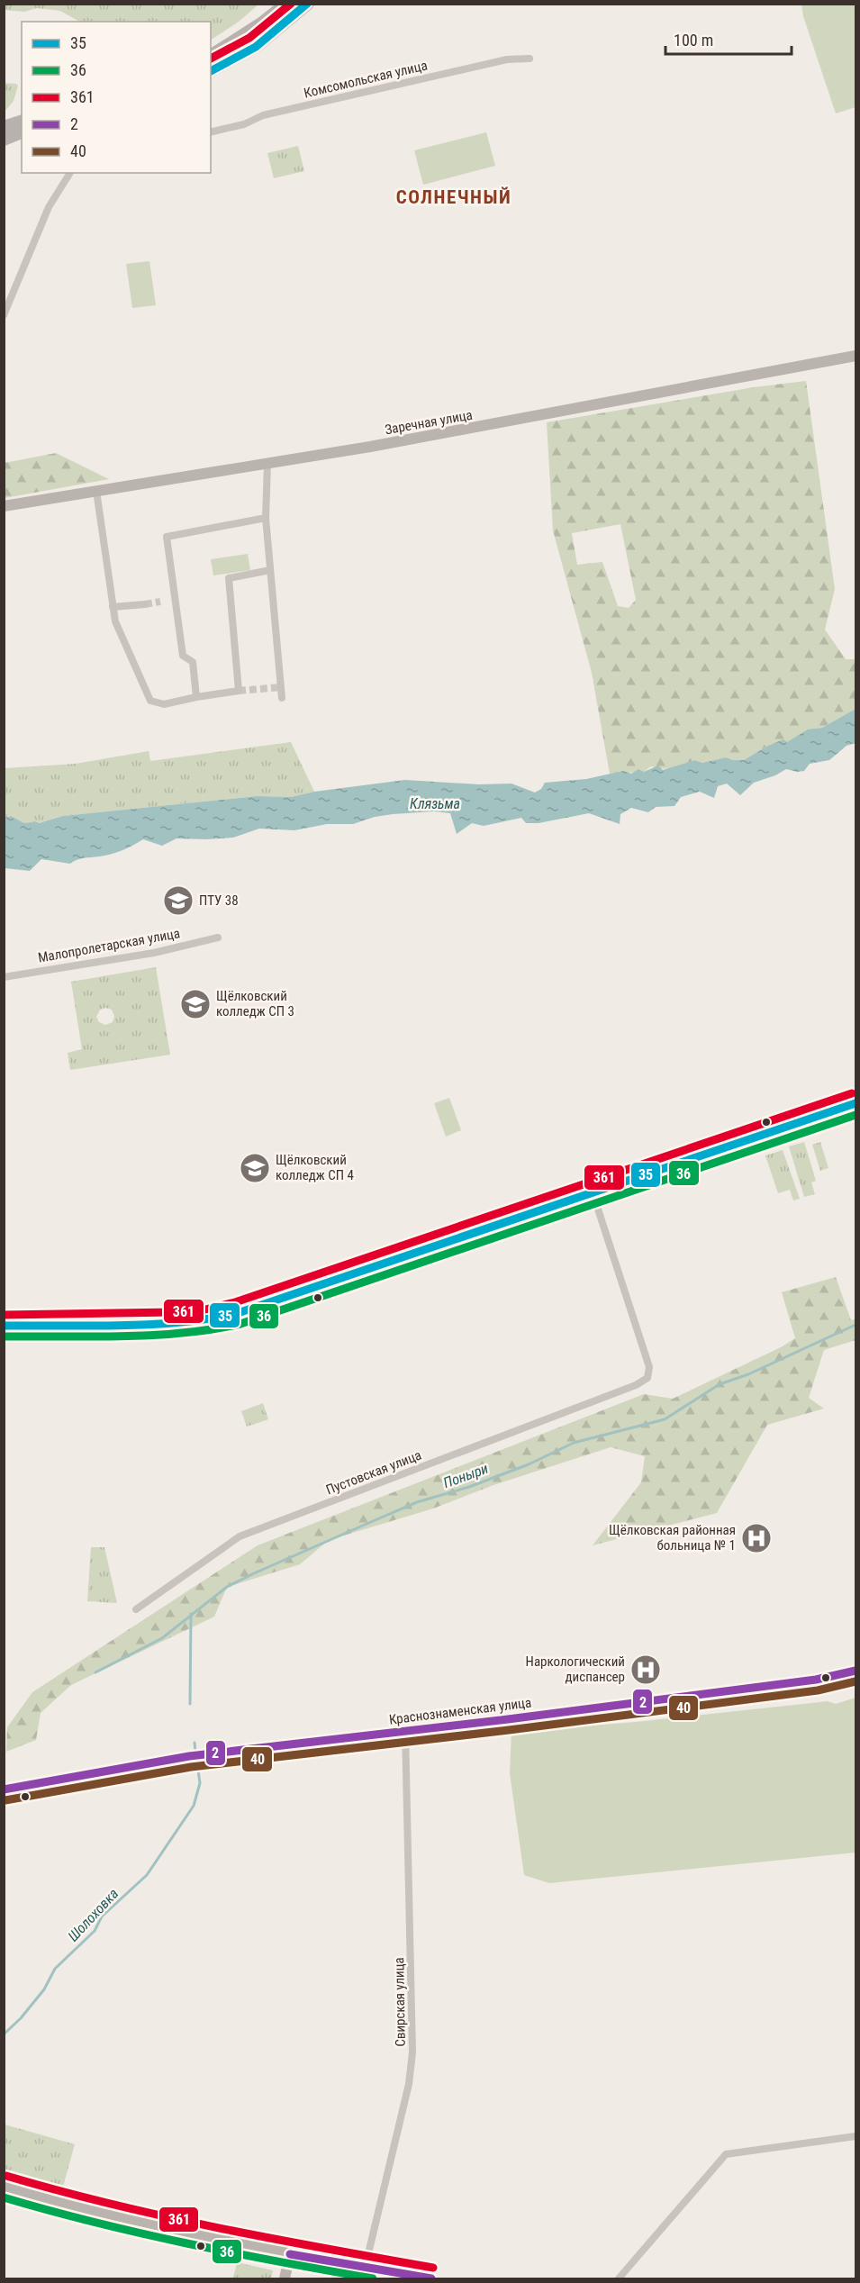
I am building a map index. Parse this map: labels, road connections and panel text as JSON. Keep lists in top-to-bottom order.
{
  "streets": {
    "street": [
      "Комсомольская улица",
      "Заречная улица",
      "Малопролетарская улица",
      "Пустовская улица",
      "Краснознаменская улица",
      "Свирская улица"
    ]
  },
  "crossings": [
    ["Краснознаменская улица", "Свирская улица"]
  ],
  "districts": ["СОЛНЕЧНЫЙ"],
  "water": ["Клязьма", "Поныри", "Шолоховка"],
  "places": {
    "school or university": ["ПТУ 38", "Щёлковский колледж СП 3", "Щёлковский колледж СП 4"],
    "hospital": ["Щёлковская районная больница № 1", "Наркологический диспансер"]
  },
  "lines": [
    "transit line 35",
    "transit line 361",
    "transit line 36",
    "transit line 2",
    "transit line 40"
  ],
  "legend": [
    "35",
    "36",
    "361",
    "2",
    "40"
  ],
  "scale_bar": "100 m"
}
